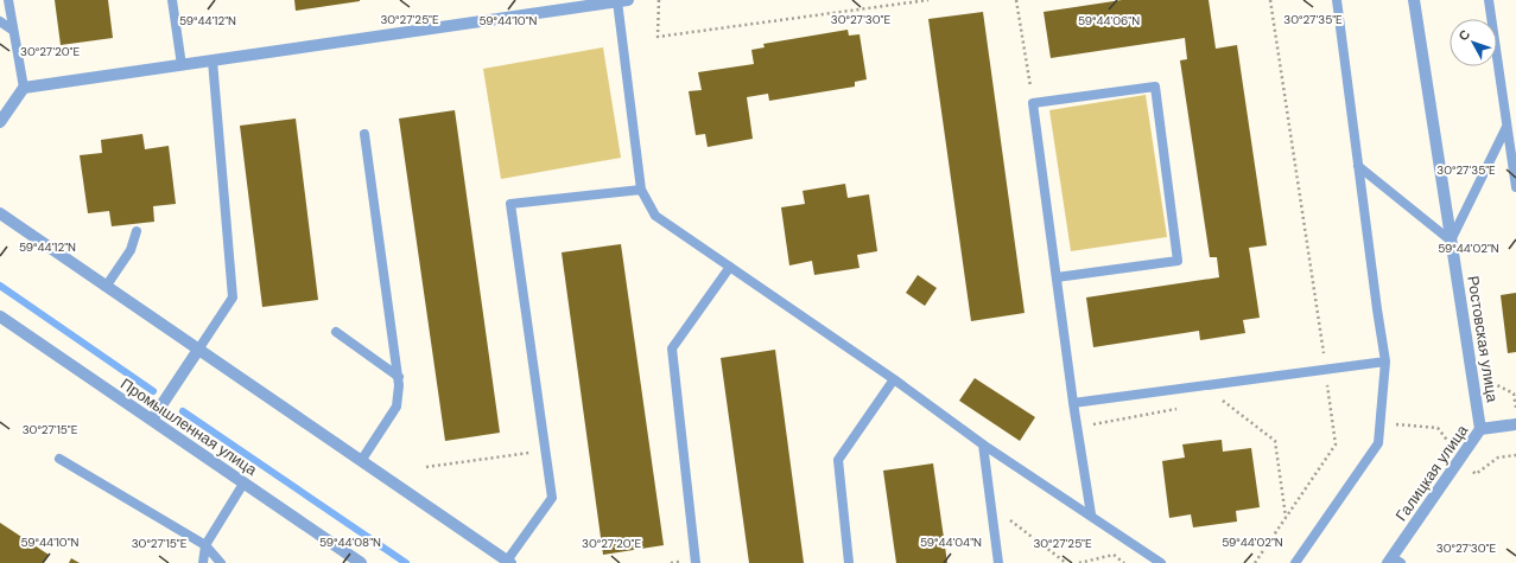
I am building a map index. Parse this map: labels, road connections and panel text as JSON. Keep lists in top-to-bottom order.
{
  "streets": {
    "street": ["Ростовская улица", "Промышленная улица", "Галицкая улица"]
  },
  "crossings": [
    ["Ростовская улица", "Галицкая улица"]
  ],
  "north": "top left",
  "coordinates": [
    "30°27'25\"E",
    "30°27'35\"E",
    "30°27'30\"E",
    "59°44'12\"N",
    "59°44'10\"N",
    "59°44'06\"N",
    "30°27'20\"E",
    "59°44'02\"N",
    "30°27'15\"E",
    "59°44'08\"N",
    "59°44'04\"N"
  ]
}
